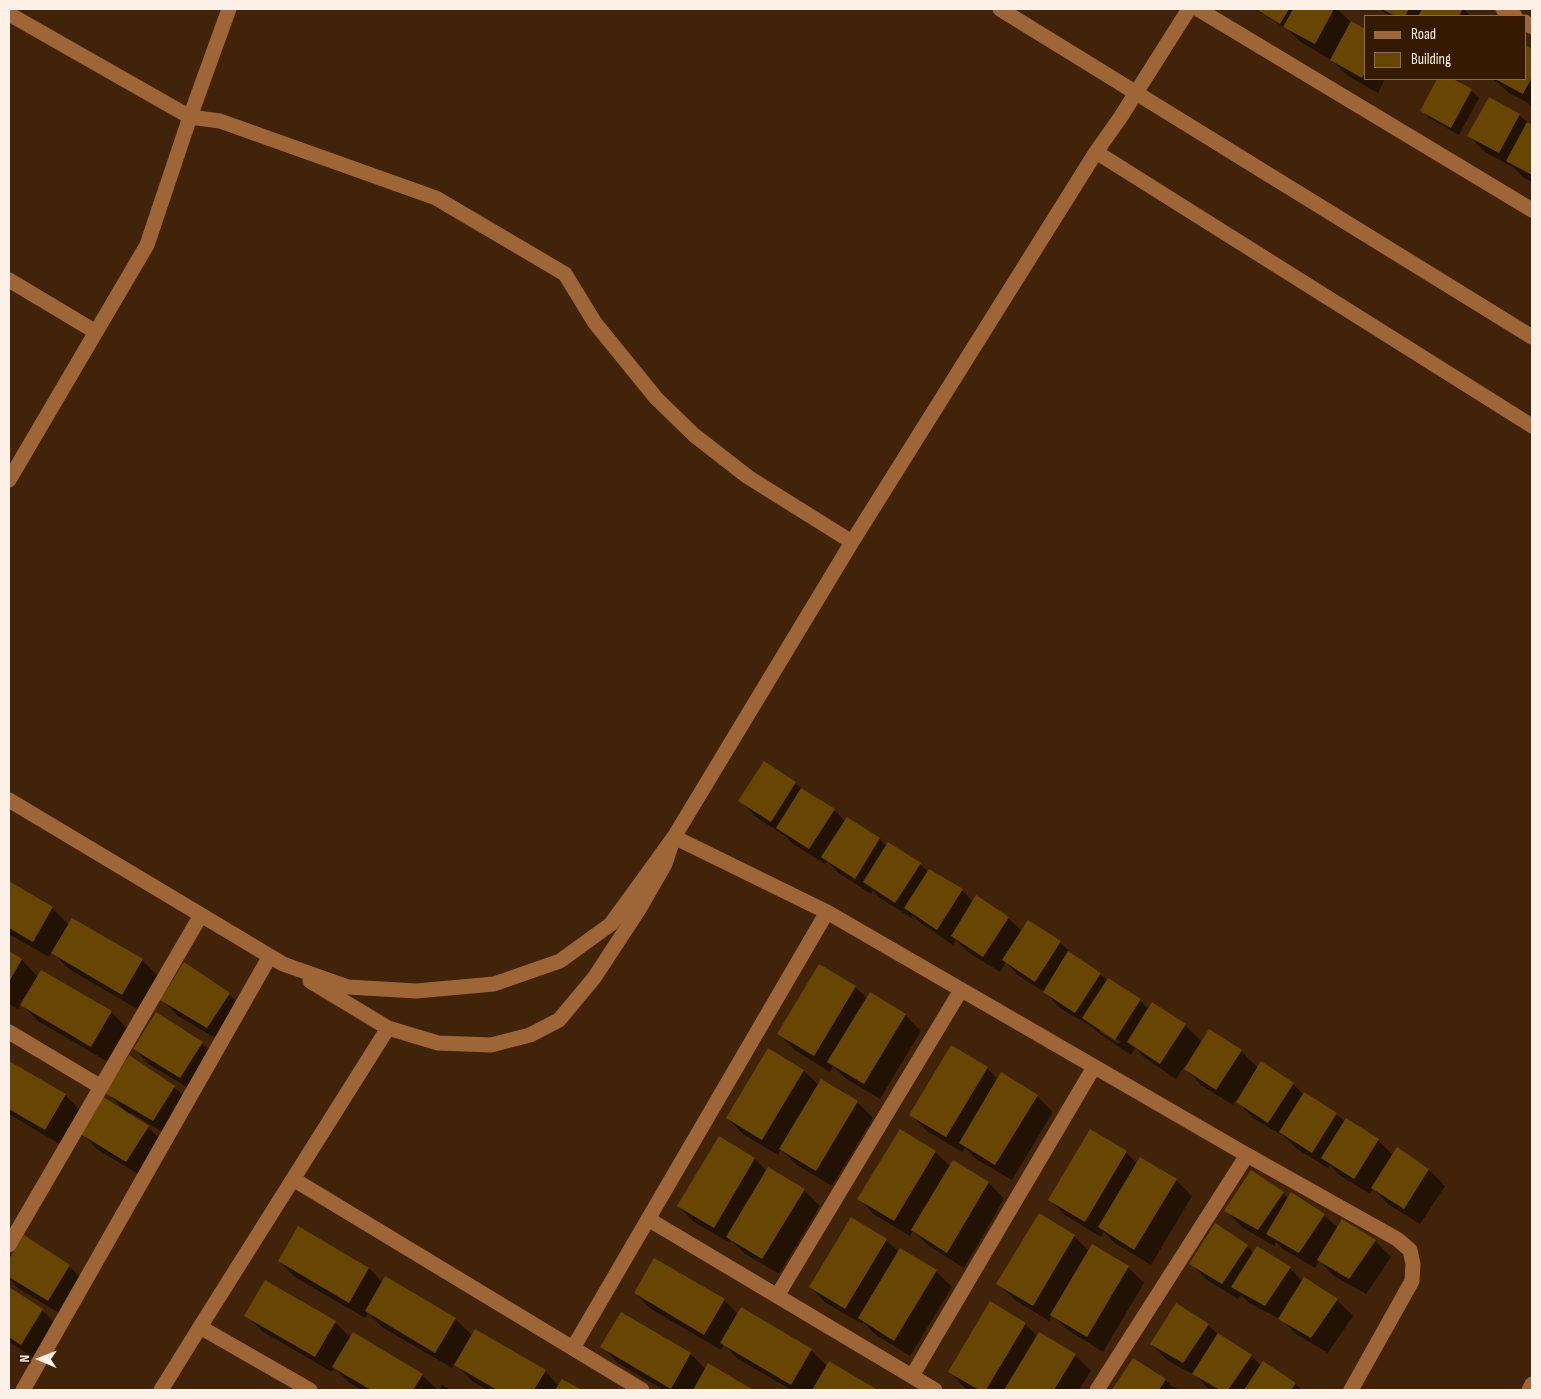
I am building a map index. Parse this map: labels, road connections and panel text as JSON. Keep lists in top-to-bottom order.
{
  "legend": ["Road", "Building"],
  "north": "left"
}
